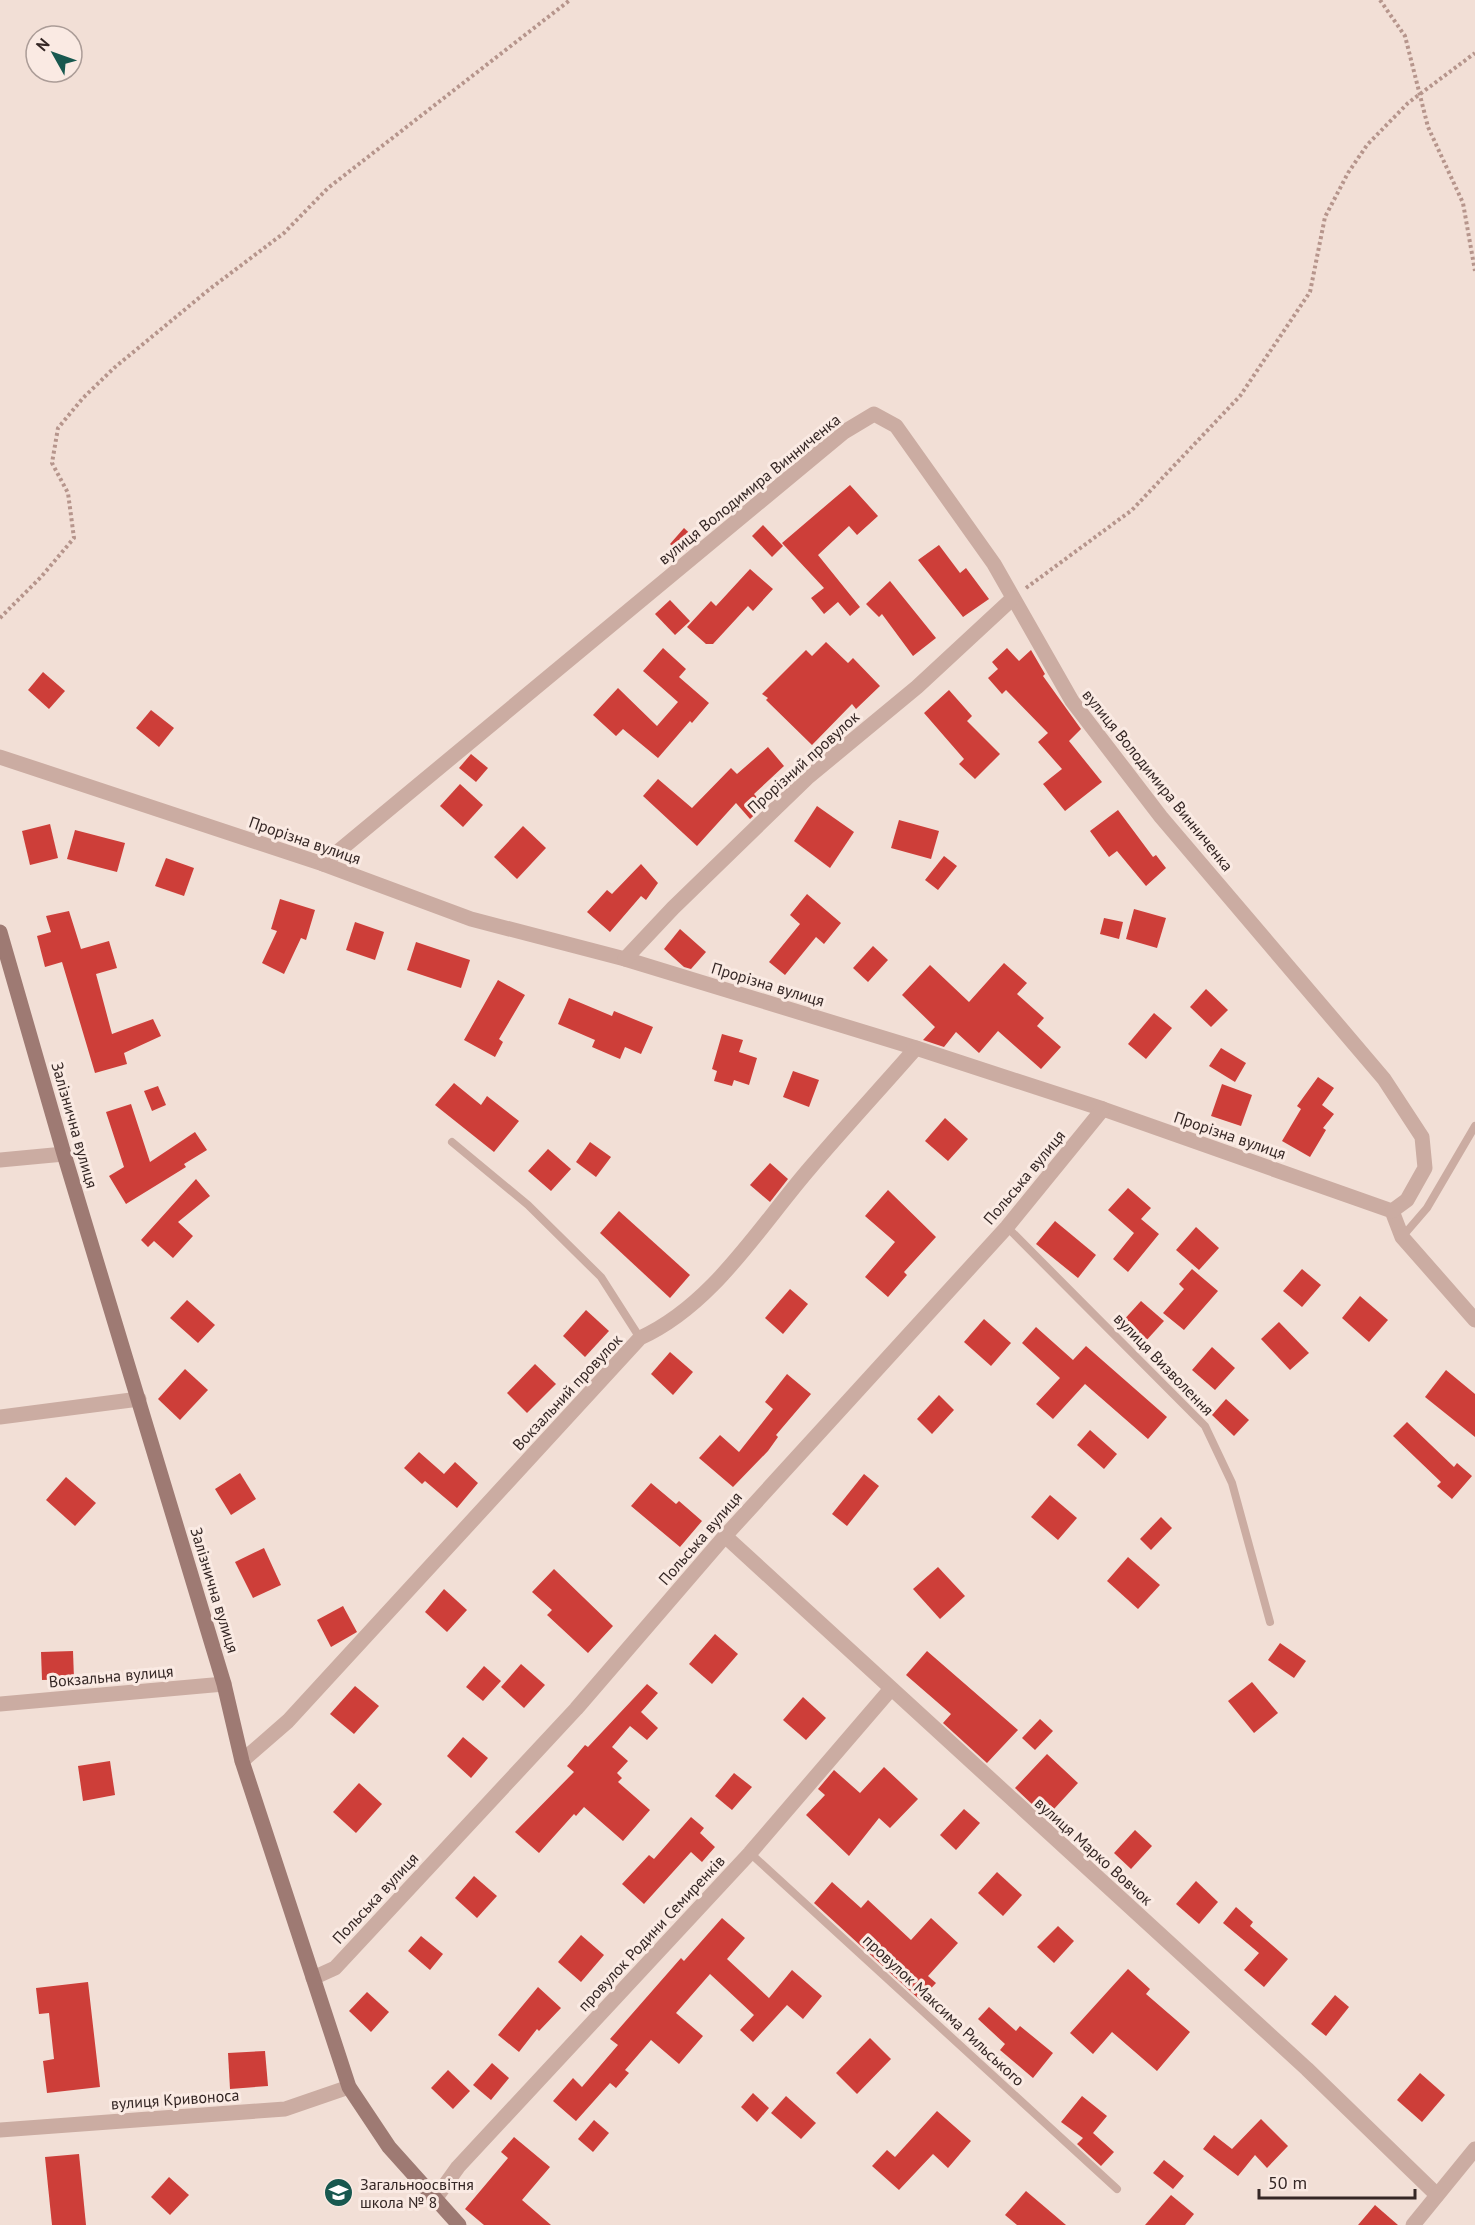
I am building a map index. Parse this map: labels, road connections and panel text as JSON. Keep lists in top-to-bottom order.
{
  "streets": {
    "street": [
      "вулиця Володимира Винниченка",
      "Прорізний провулок",
      "Прорізна вулиця",
      "Залізнична вулиця",
      "Польська вулиця",
      "Вокзальний провулок",
      "Вокзальна вулиця",
      "вулиця Марко Вовчок",
      "провулок Родини Семиренків",
      "вулиця Кривоноса"
    ],
    "lane": ["вулиця Визволення", "провулок Максима Рильського"]
  },
  "crossings": [
    ["вулиця Володимира Винниченка", "Прорізний провулок"],
    ["вулиця Володимира Винниченка", "Прорізна вулиця"],
    ["Прорізний провулок", "Прорізна вулиця"],
    ["Прорізна вулиця", "Польська вулиця"],
    ["Прорізна вулиця", "Вокзальний провулок"],
    ["Залізнична вулиця", "Польська вулиця"],
    ["Залізнична вулиця", "Вокзальний провулок"],
    ["Залізнична вулиця", "Вокзальна вулиця"],
    ["Залізнична вулиця", "провулок Родини Семиренків"],
    ["Залізнична вулиця", "вулиця Кривоноса"],
    ["Польська вулиця", "вулиця Визволення"],
    ["Польська вулиця", "вулиця Марко Вовчок"],
    ["вулиця Марко Вовчок", "провулок Родини Семиренків"],
    ["провулок Родини Семиренків", "провулок Максима Рильського"]
  ],
  "places": {
    "school or university": ["Загальноосвітня школа № 8"]
  },
  "scale_bar": "50 m",
  "north": "top left"
}
